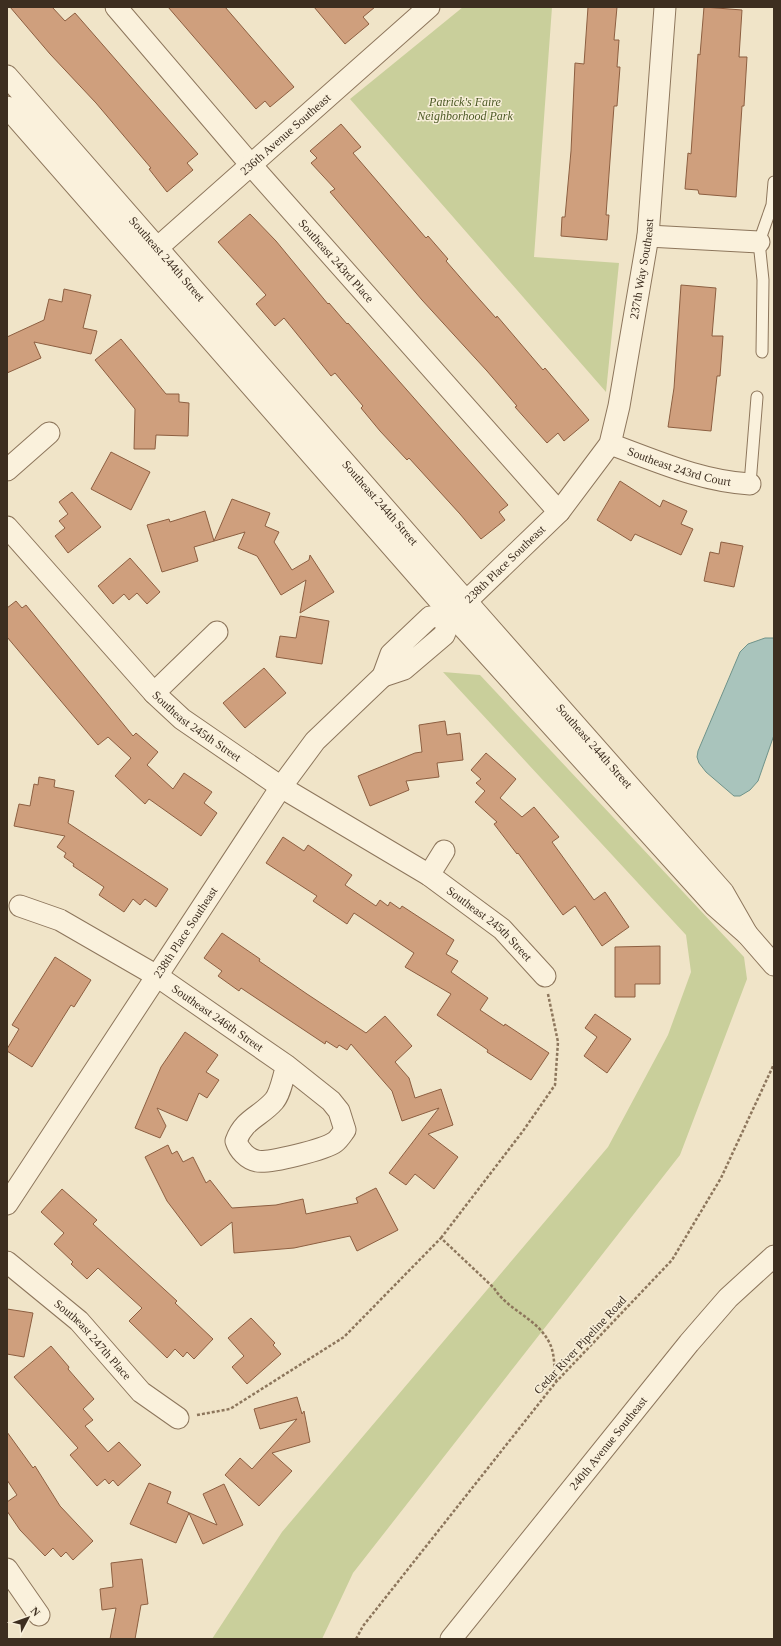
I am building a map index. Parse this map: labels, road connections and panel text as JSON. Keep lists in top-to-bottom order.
{
  "streets": {
    "street": [
      "236th Avenue Southeast",
      "Southeast 244th Street",
      "Southeast 243rd Place",
      "237th Way Southeast",
      "Southeast 243rd Court",
      "238th Place Southeast",
      "Southeast 245th Street",
      "Southeast 246th Street",
      "Southeast 247th Place",
      "240th Avenue Southeast"
    ],
    "path": ["Cedar River Pipeline Road"]
  },
  "crossings": [
    ["236th Avenue Southeast", "Southeast 244th Street"],
    ["236th Avenue Southeast", "Southeast 243rd Place"],
    ["Southeast 244th Street", "238th Place Southeast"],
    ["Southeast 243rd Place", "237th Way Southeast"],
    ["Southeast 243rd Place", "238th Place Southeast"],
    ["237th Way Southeast", "Southeast 243rd Court"],
    ["237th Way Southeast", "238th Place Southeast"],
    ["238th Place Southeast", "Southeast 245th Street"],
    ["238th Place Southeast", "Southeast 246th Street"]
  ],
  "parks": ["Patrick's Faire Neighborhood Park"],
  "north": "top right"
}
